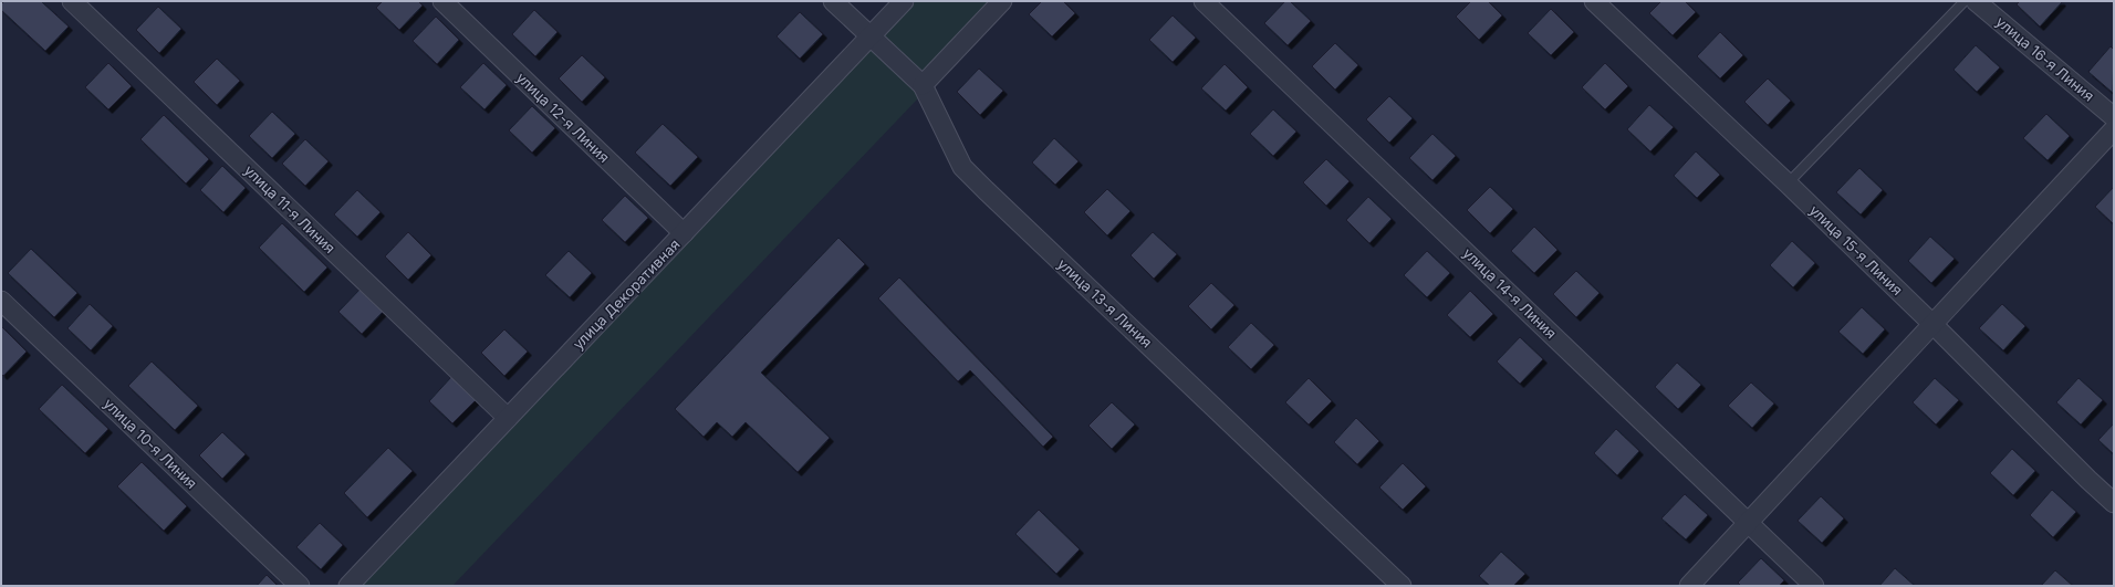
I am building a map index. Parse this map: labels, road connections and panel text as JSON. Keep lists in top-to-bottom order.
{
  "streets": {
    "street": [
      "улица 16-я Линия",
      "улица 12-я Линия",
      "улица 11-я Линия",
      "улица 15-я Линия",
      "улица 14-я Линия",
      "улица Декоративная",
      "улица 13-я Линия",
      "улица 10-я Линия"
    ]
  },
  "crossings": [
    ["улица 12-я Линия", "улица Декоративная"],
    ["улица 11-я Линия", "улица Декоративная"],
    ["улица Декоративная", "улица 13-я Линия"]
  ]
}
